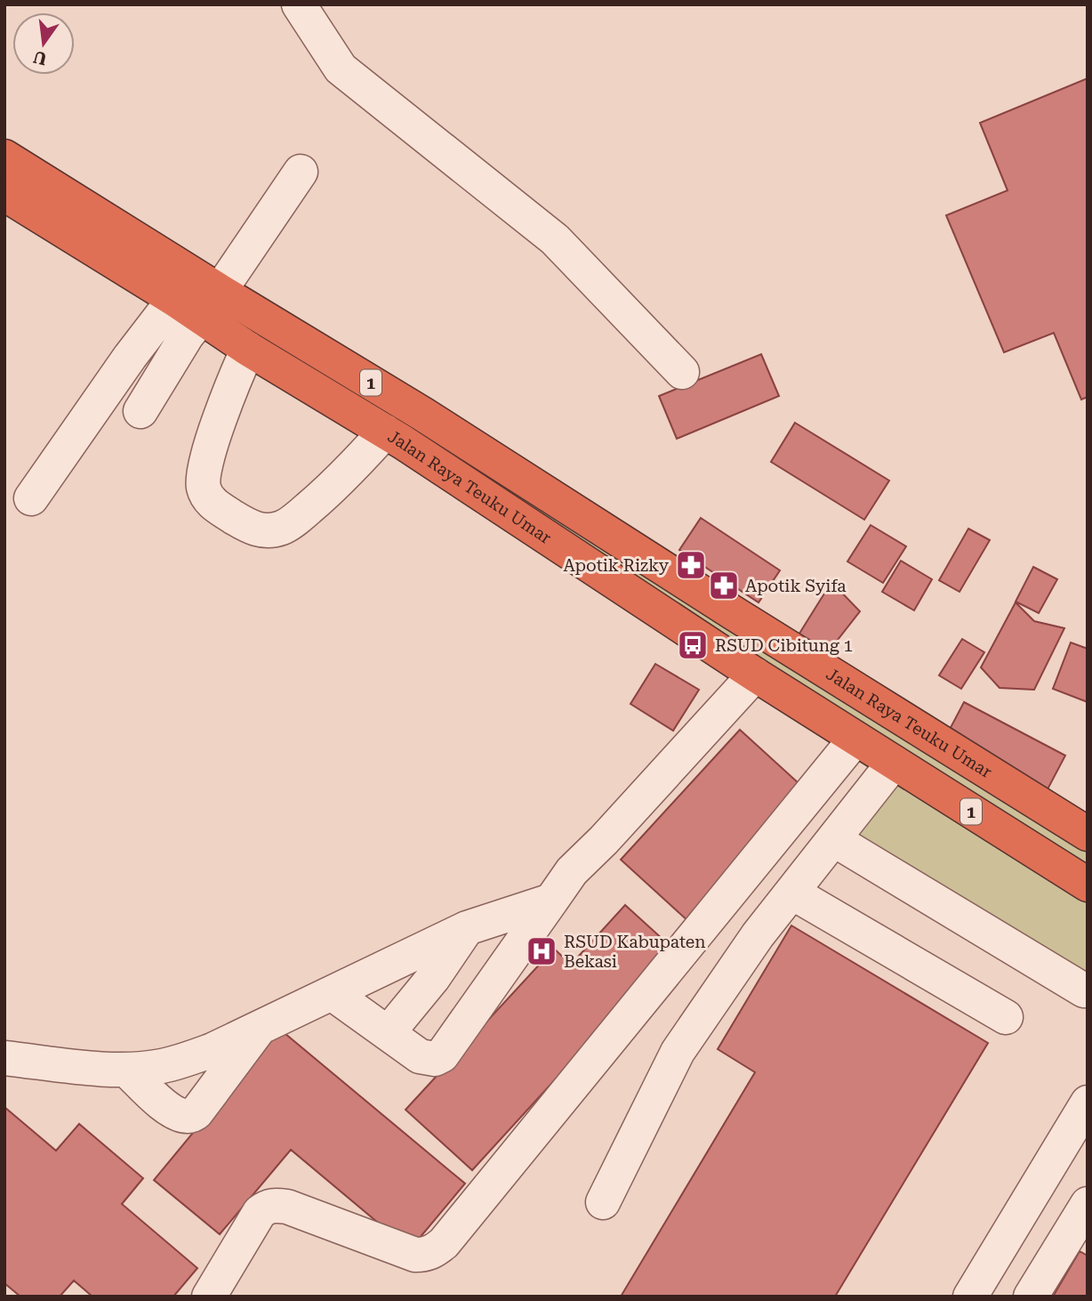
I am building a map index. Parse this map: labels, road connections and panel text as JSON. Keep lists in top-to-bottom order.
{
  "streets": {
    "highway": ["1", "Jalan Raya Teuku Umar"]
  },
  "places": {
    "pharmacy": ["Apotik Rizky", "Apotik Syifa"],
    "bus stop": ["RSUD Cibitung 1"],
    "hospital": ["RSUD Kabupaten Bekasi"]
  },
  "north": "bottom"
}
